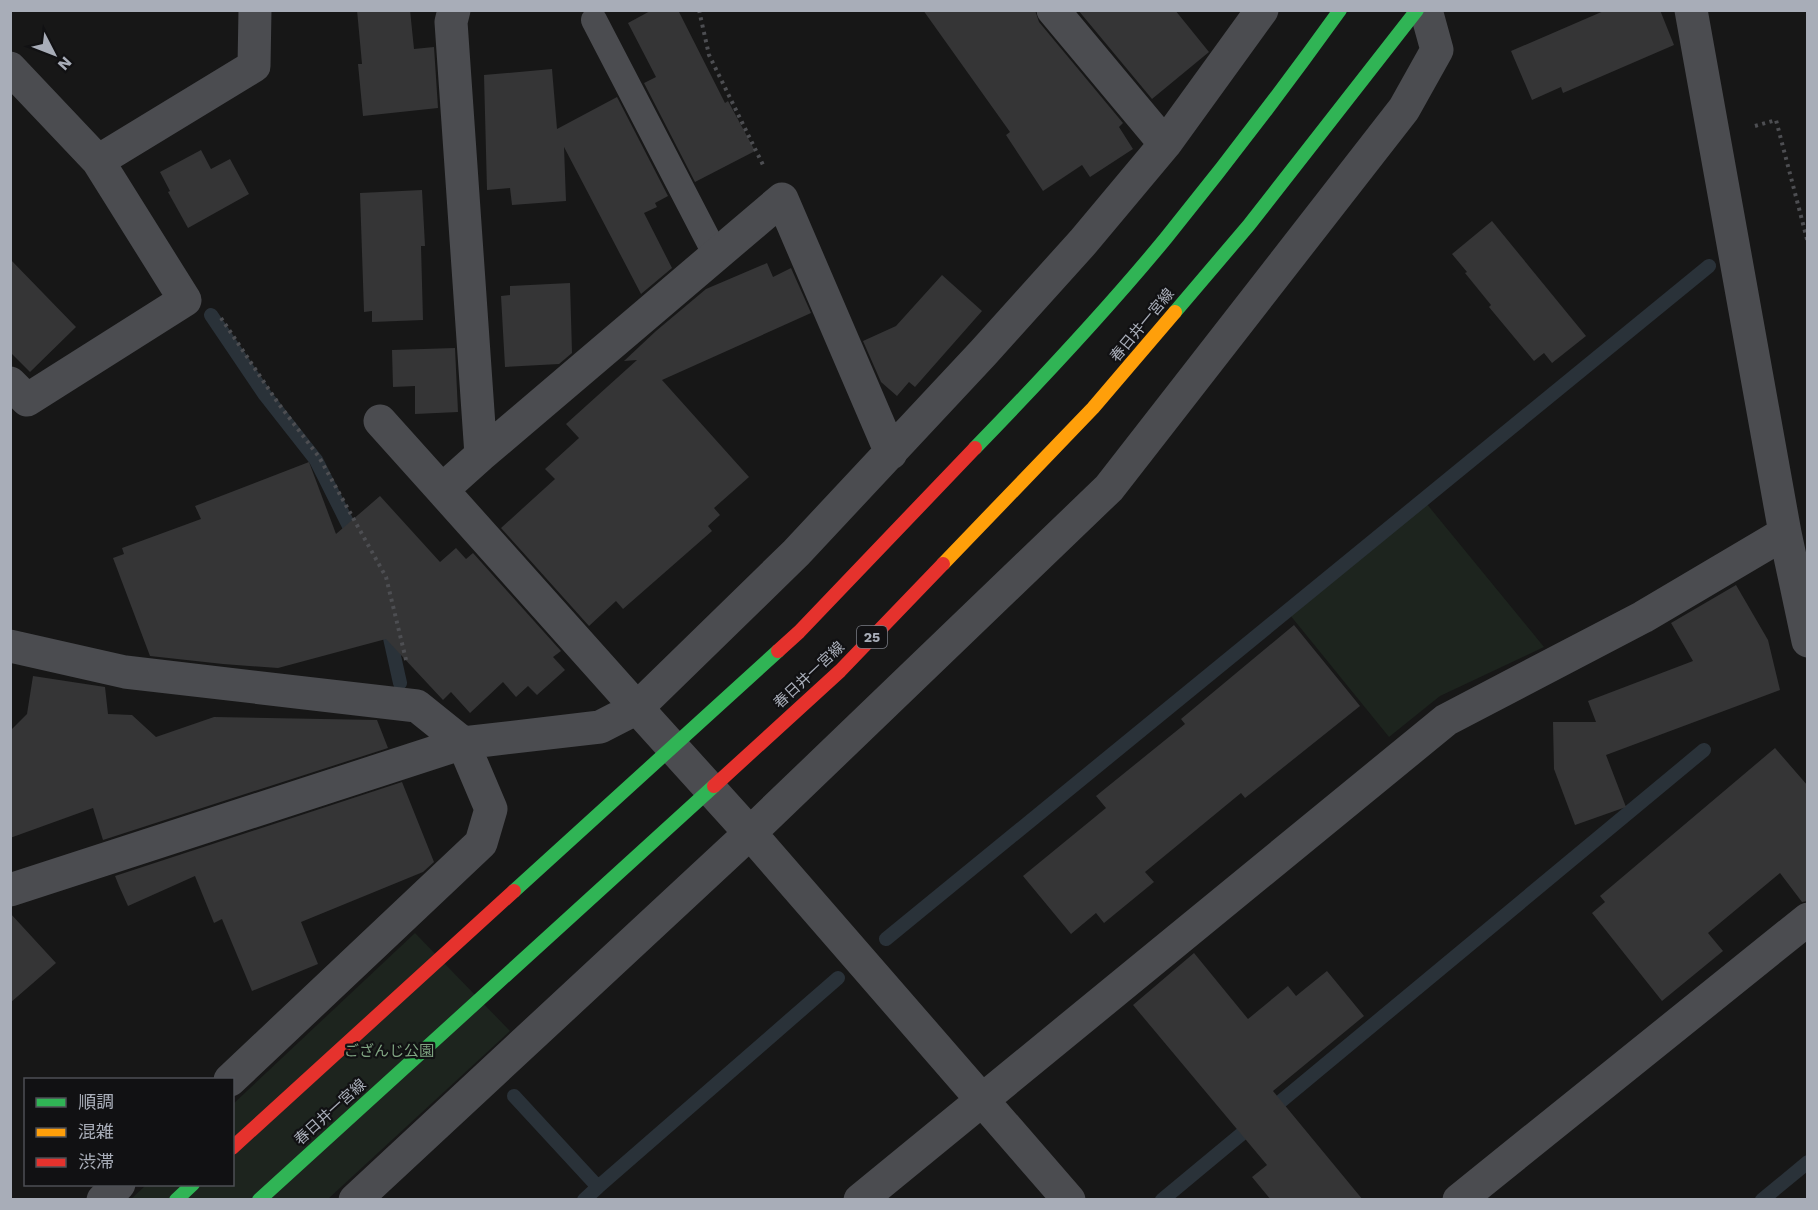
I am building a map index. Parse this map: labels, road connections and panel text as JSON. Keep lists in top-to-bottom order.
{
  "streets": {
    "main road": ["春日井一宮線", "25"]
  },
  "parks": ["ござんじ公園"],
  "legend": ["順調", "混雑", "渋滞"],
  "north": "bottom right"
}
